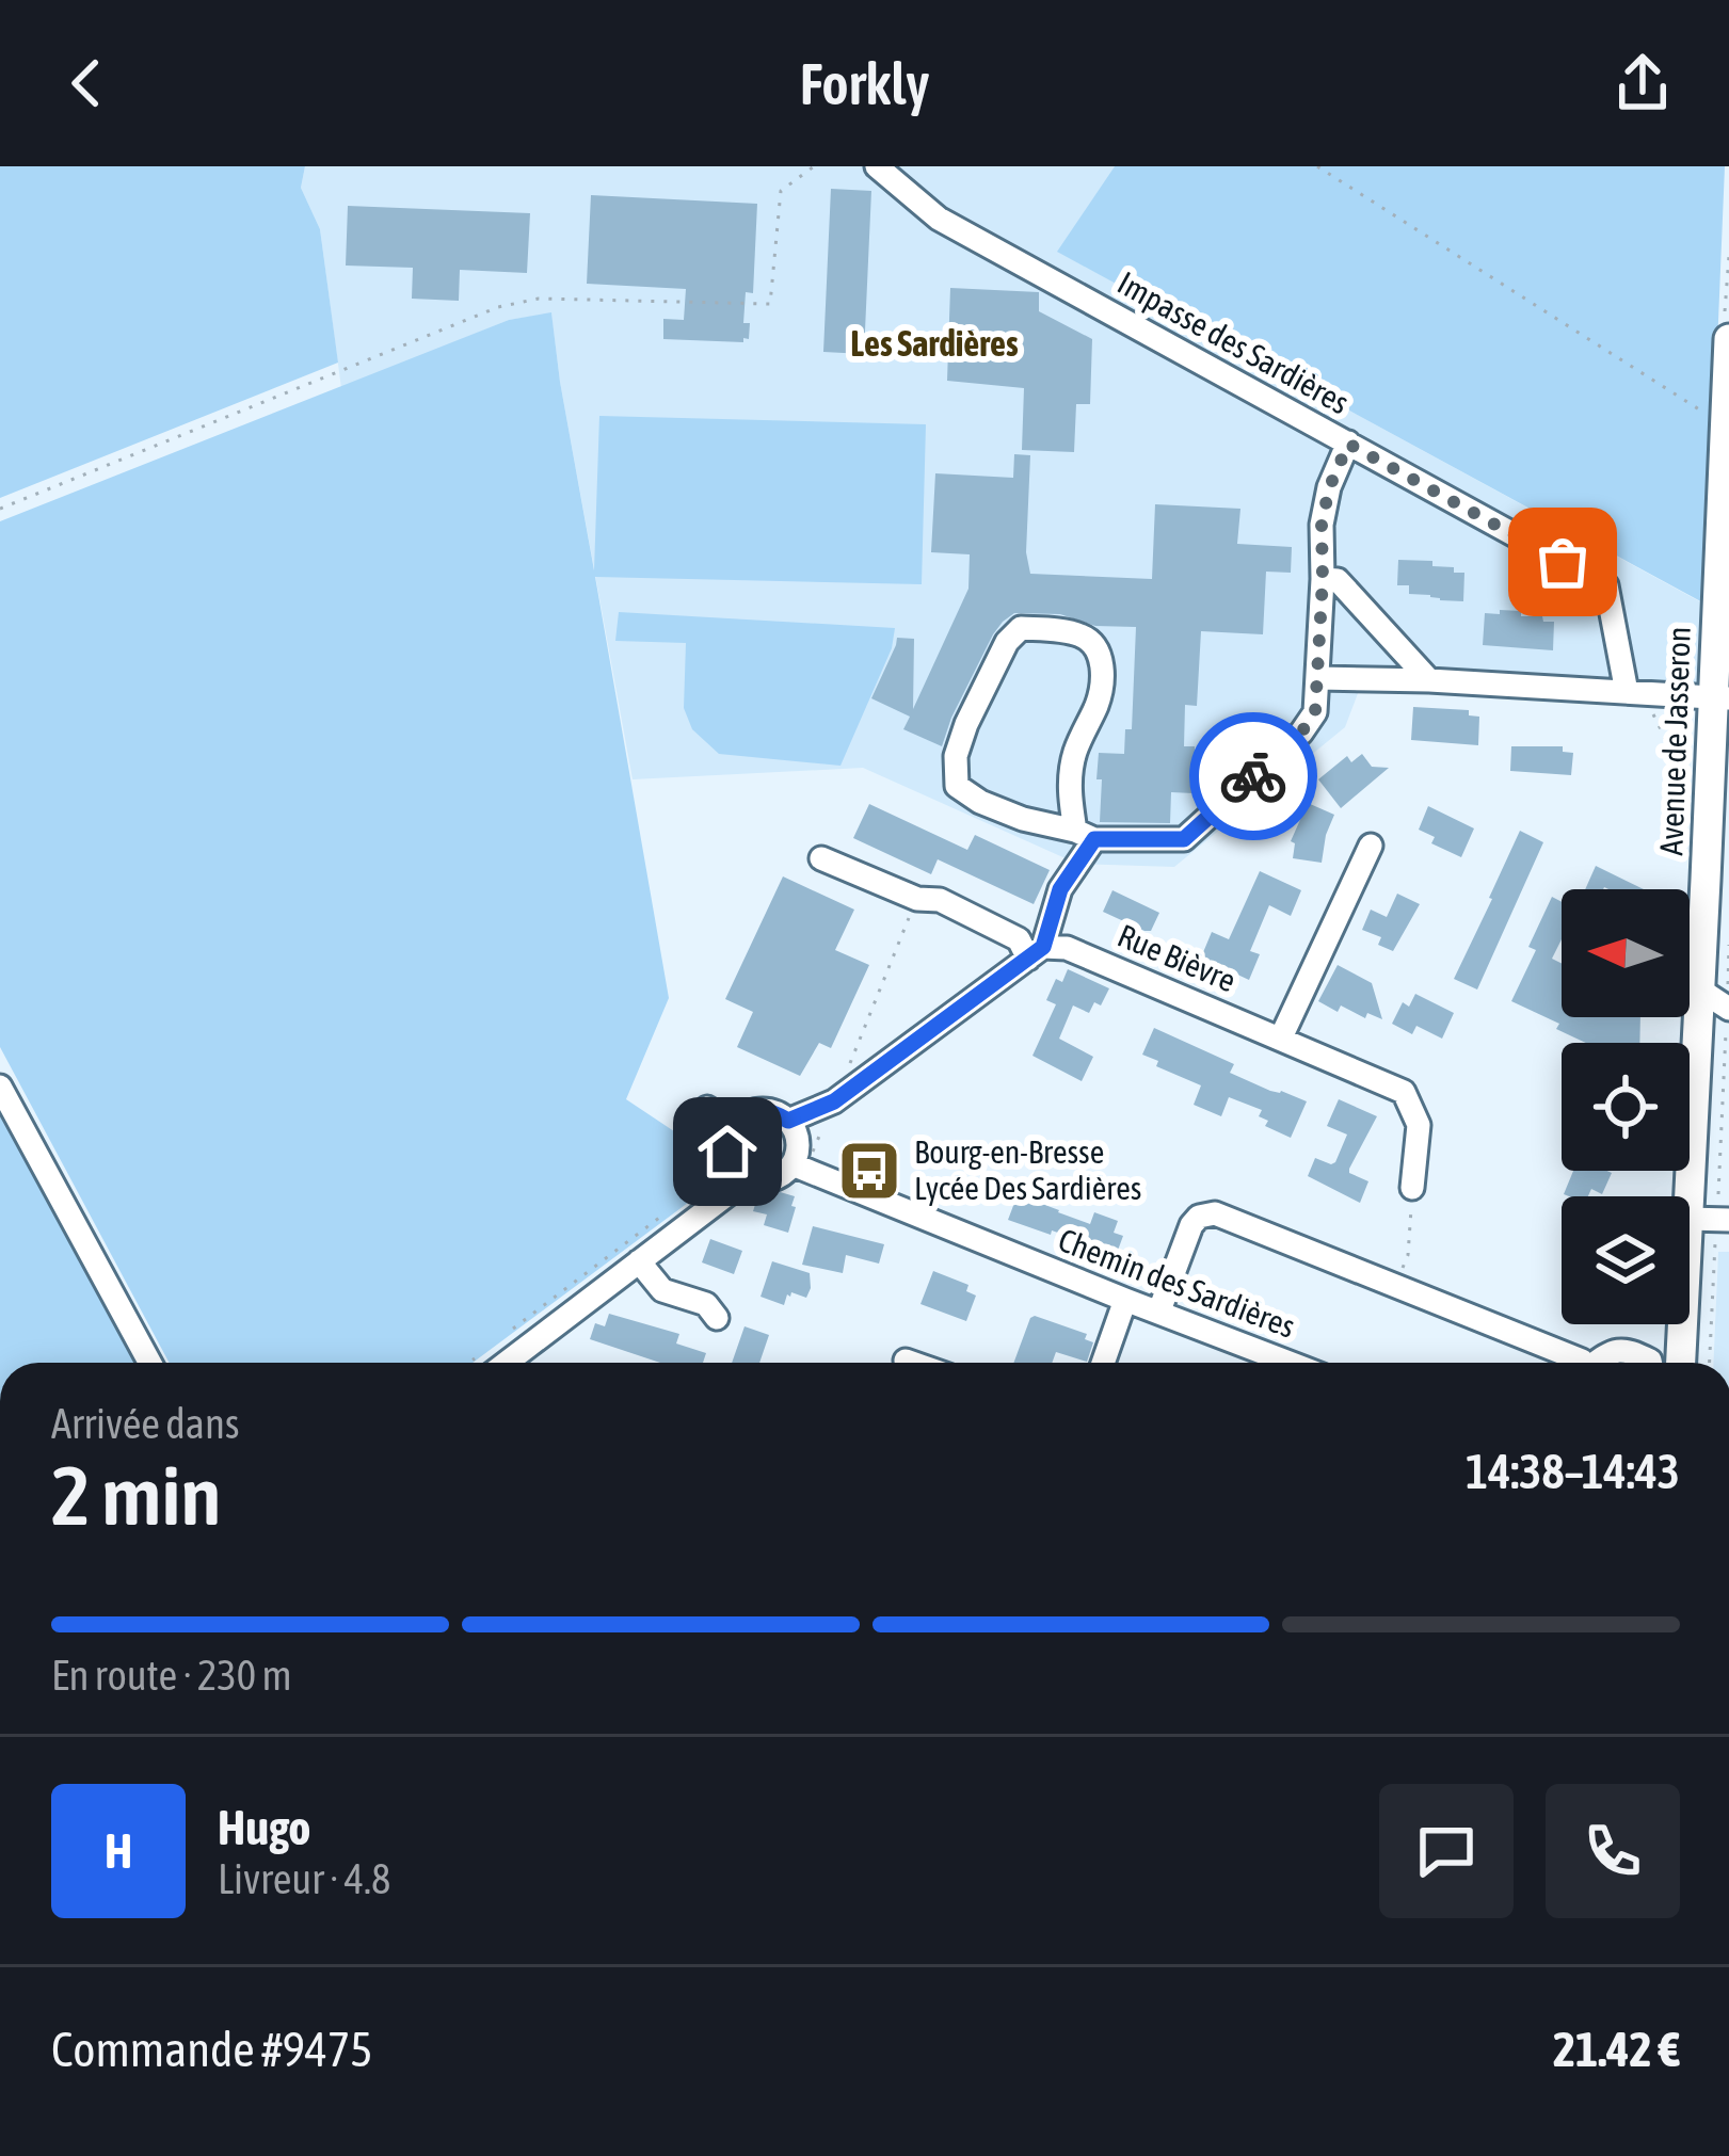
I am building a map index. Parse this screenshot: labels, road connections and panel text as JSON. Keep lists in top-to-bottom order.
{
  "streets": {
    "main road": ["Avenue de Jasseron"],
    "street": ["Impasse des Sardières", "Rue Bièvre", "Chemin des Sardières"]
  },
  "districts": ["Les Sardières"],
  "places": {
    "bus stop": ["Bourg-en-Bresse Lycée Des Sardières"]
  },
  "north": "left",
  "page": {
    "header": "Forkly",
    "heading": ["2 min", "Arrivée dans", "14:38–14:43"],
    "panel": [
      "Hugo",
      "Livreur · 4.8",
      "Commande #9475",
      "21.42 €"
    ],
    "bar": "En route · 230 m",
    "round": "H"
  }
}
